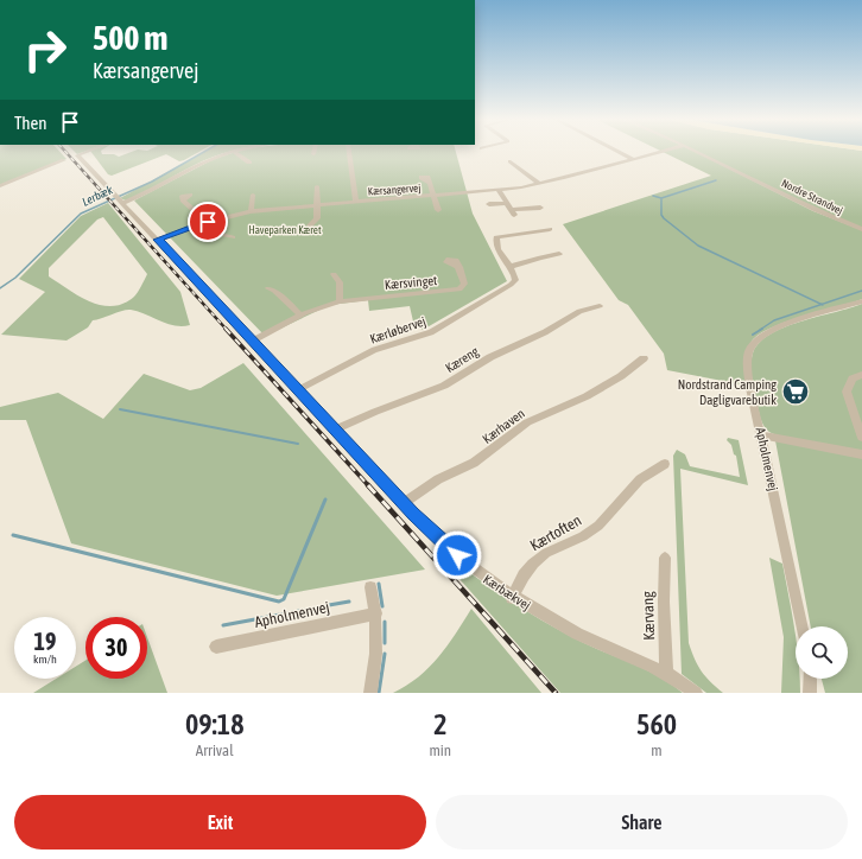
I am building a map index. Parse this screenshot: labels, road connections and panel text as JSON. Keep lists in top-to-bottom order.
{
  "streets": {
    "street": [
      "Kærsangervej",
      "Nordre Strandvej",
      "Kærsvinget",
      "Kærløbervej",
      "Kæreng",
      "Kærhaven",
      "Apholmenvej",
      "Kærtoften",
      "Kærbækvej",
      "Kærvang"
    ]
  },
  "crossings": [
    ["Kærsangervej", "Kærbækvej"],
    ["Kærsvinget", "Kærbækvej"],
    ["Kærløbervej", "Kærbækvej"],
    ["Kæreng", "Kærbækvej"],
    ["Kærhaven", "Kærbækvej"],
    ["Kærtoften", "Kærbækvej"],
    ["Kærbækvej", "Kærvang"]
  ],
  "water": ["Lerbæk"],
  "parks": ["Haveparken Kæret"],
  "places": {
    "supermarket": ["Nordstrand Camping Dagligvarebutik"]
  },
  "page": {
    "turn": ["500 m", "Kærsangervej"],
    "then": "Then",
    "speed": "19 km/h",
    "limit": "30",
    "eta": [
      "09:18",
      "Arrival",
      "2",
      "min",
      "560",
      "m"
    ],
    "buttons": ["Exit", "Share"]
  }
}
